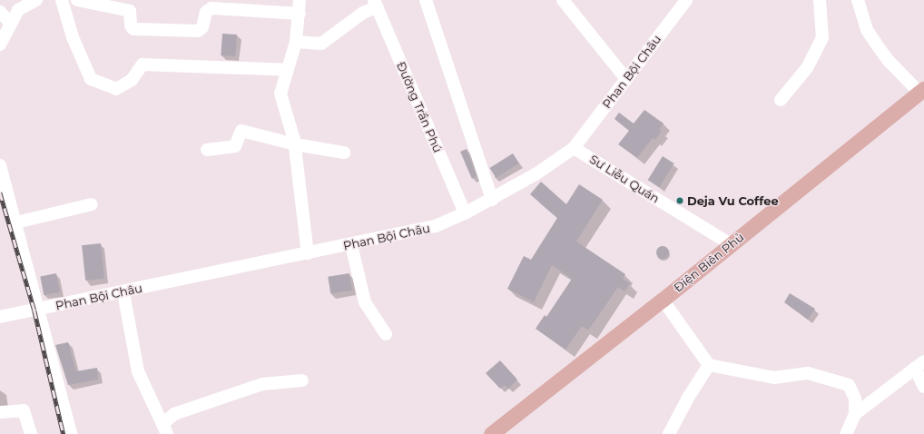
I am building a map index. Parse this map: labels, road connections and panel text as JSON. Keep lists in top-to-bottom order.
{
  "streets": {
    "main road": ["Điện Biên Phủ"],
    "street": ["Phan Bội Châu", "Đường Trần Phú", "Sư Liễu Quán"]
  },
  "crossings": [
    ["Phan Bội Châu", "Đường Trần Phú"],
    ["Phan Bội Châu", "Sư Liễu Quán"],
    ["Sư Liễu Quán", "Điện Biên Phủ"]
  ],
  "places": ["Deja Vu Coffee"]
}
